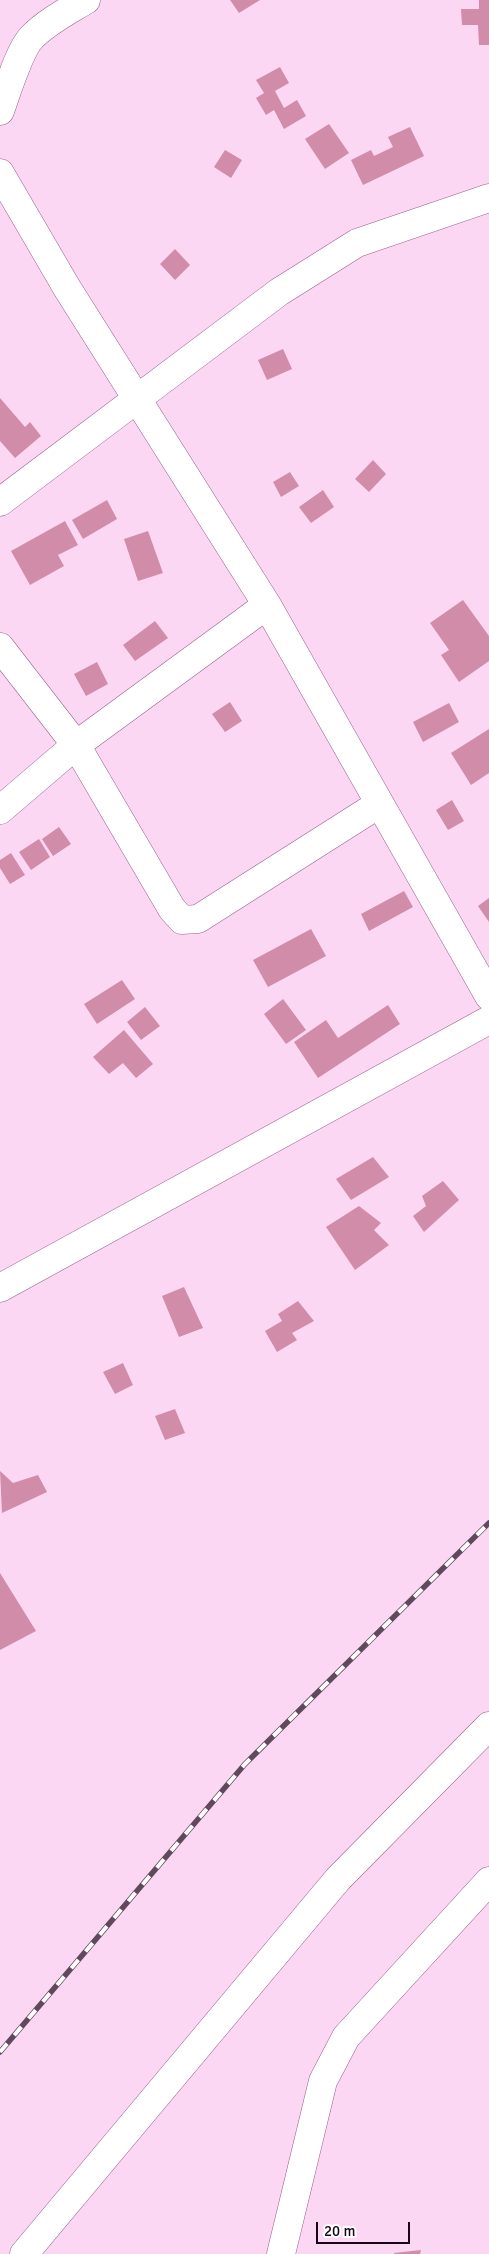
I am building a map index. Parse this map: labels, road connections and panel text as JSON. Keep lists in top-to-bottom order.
{
  "scale_bar": "20 m"
}
